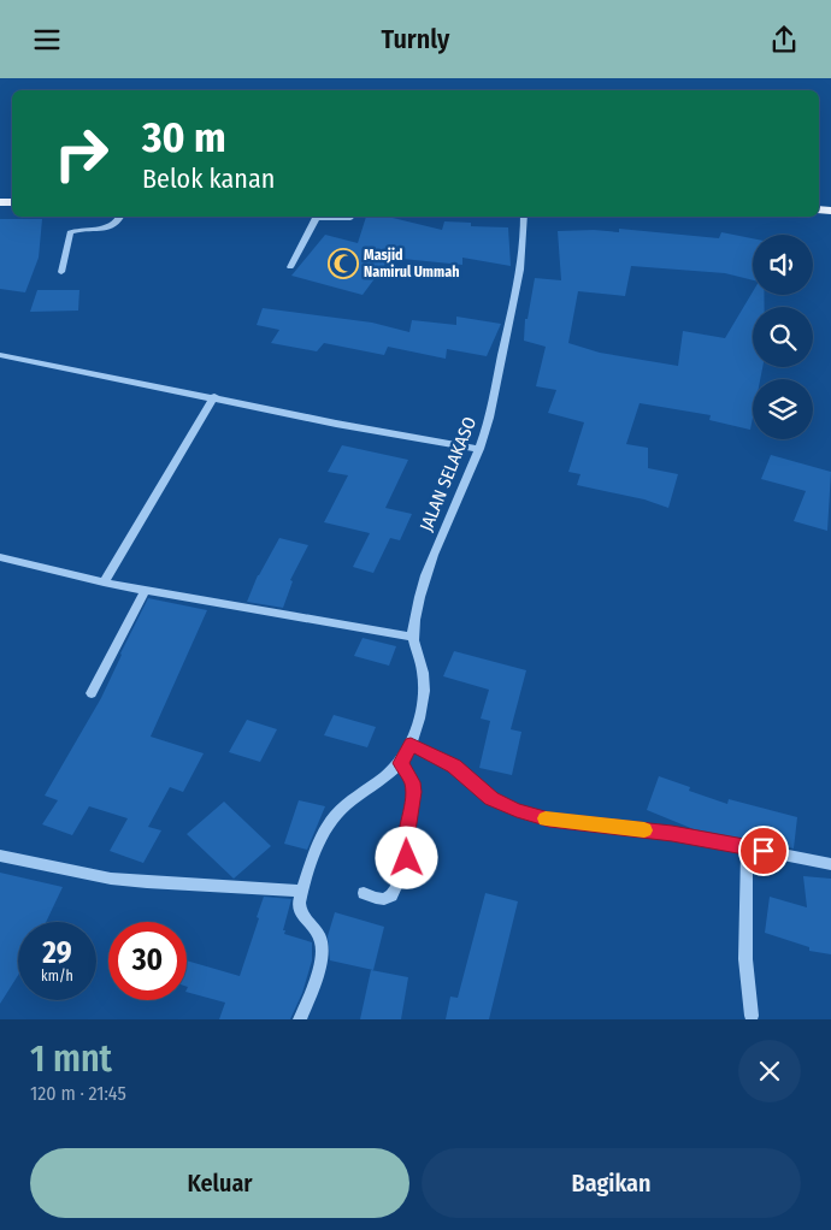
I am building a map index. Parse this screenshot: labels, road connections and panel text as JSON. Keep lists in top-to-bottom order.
{
  "streets": {
    "street": ["JALAN SELAKASO"]
  },
  "places": {
    "mosque": ["Masjid Namirul Ummah"]
  },
  "page": {
    "header": "Turnly",
    "turn": ["30 m", "Belok kanan"],
    "speed": "29 km/h",
    "limit": "30",
    "heading": ["1 mnt", "120 m · 21:45"],
    "buttons": ["Keluar", "Bagikan"]
  }
}
